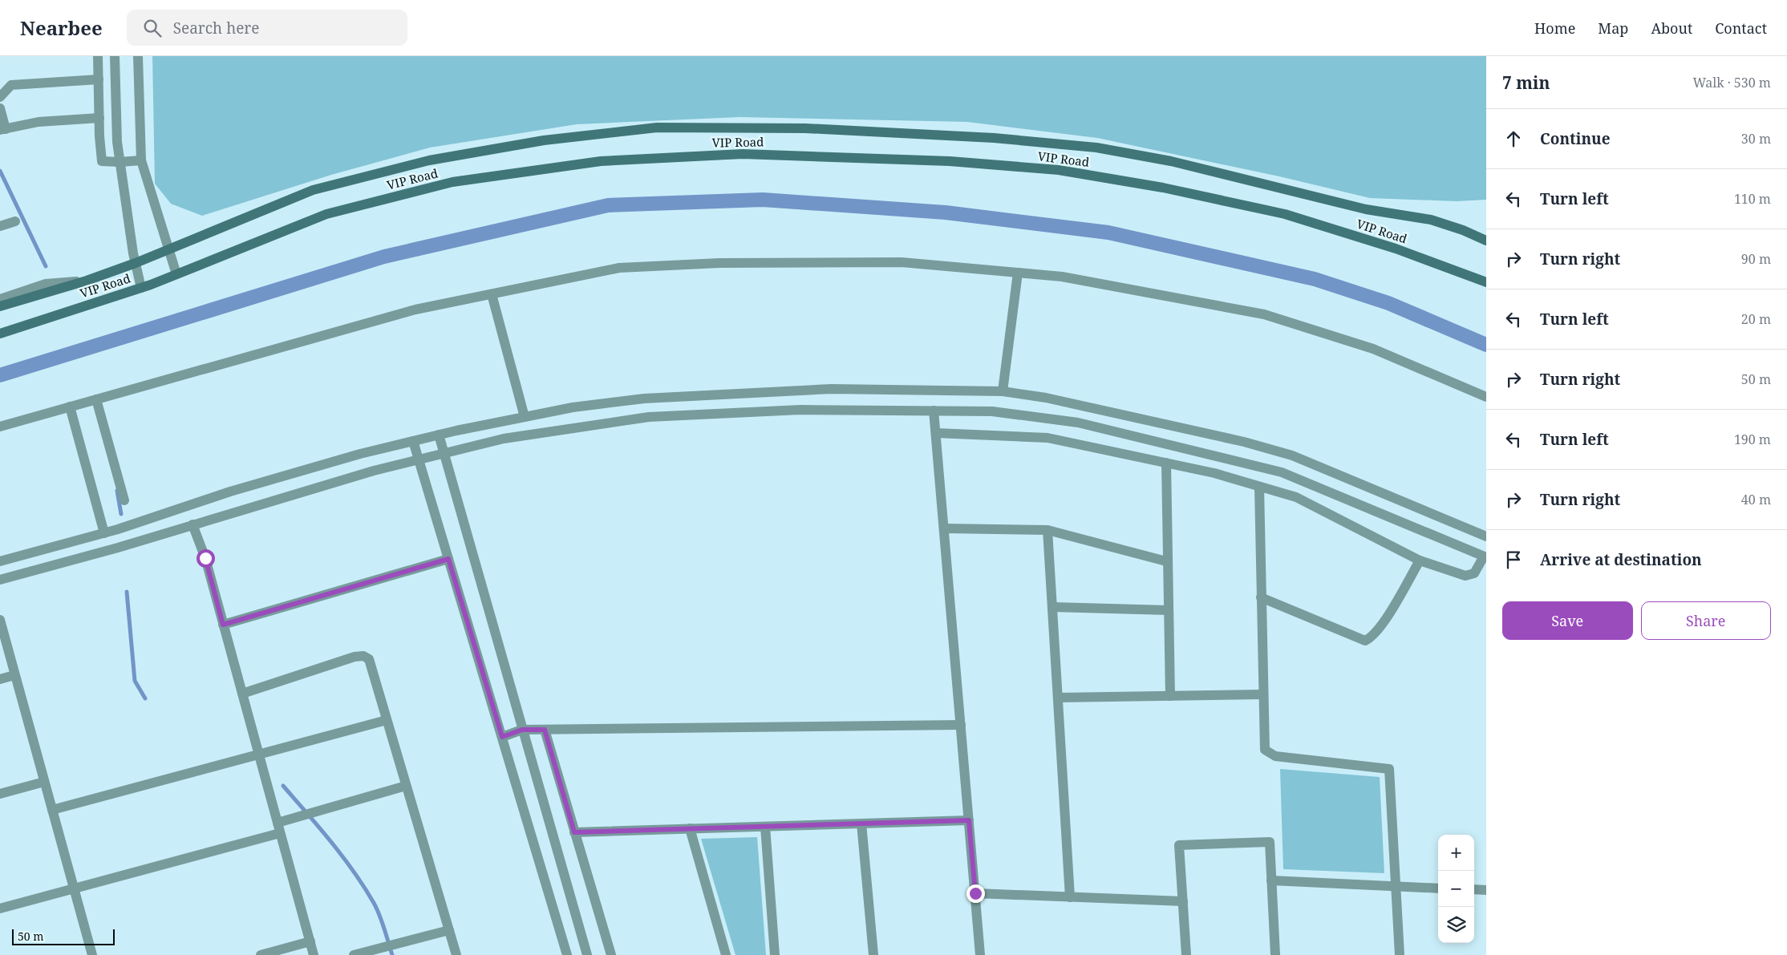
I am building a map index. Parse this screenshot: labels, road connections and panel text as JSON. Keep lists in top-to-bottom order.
{
  "streets": {
    "main road": ["VIP Road"]
  },
  "scale_bar": "50 m",
  "page": {
    "header": "Nearbee",
    "search": "Search here",
    "nav": [
      "Home",
      "Map",
      "About",
      "Contact"
    ],
    "heading": ["7 min", "Walk · 530 m"],
    "list": [
      ["Continue", "30 m"],
      ["Turn left", "110 m"],
      ["Turn right", "90 m"],
      ["Turn left", "20 m"],
      ["Turn right", "50 m"],
      ["Turn left", "190 m"],
      ["Turn right", "40 m"],
      "Arrive at destination"
    ],
    "buttons": ["Save", "Share"],
    "map_buttons": ["+", "−"],
    "scale": "50 m"
  }
}
